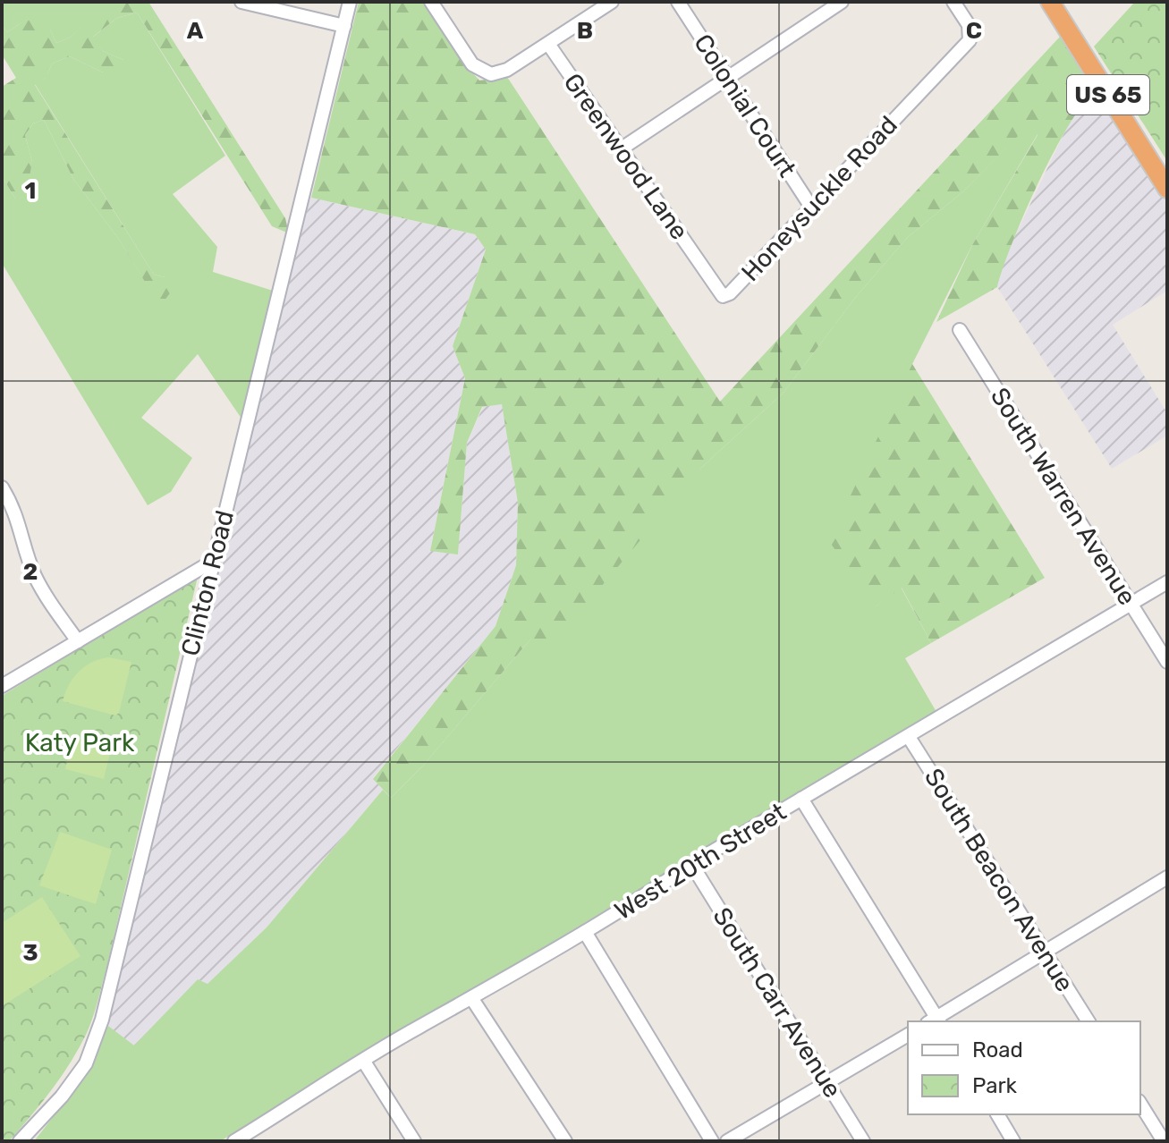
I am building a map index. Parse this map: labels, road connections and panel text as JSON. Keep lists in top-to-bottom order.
{
  "streets": {
    "highway": ["US 65"],
    "street": [
      "Colonial Court",
      "Greenwood Lane",
      "Honeysuckle Road",
      "South Warren Avenue",
      "Clinton Road",
      "West 20th Street",
      "South Beacon Avenue",
      "South Carr Avenue"
    ]
  },
  "crossings": [
    ["Colonial Court", "Honeysuckle Road"],
    ["Greenwood Lane", "Honeysuckle Road"],
    ["South Warren Avenue", "West 20th Street"],
    ["West 20th Street", "South Beacon Avenue"],
    ["West 20th Street", "South Carr Avenue"]
  ],
  "parks": ["Katy Park"],
  "legend": ["Road", "Park"],
  "grid": {
    "columns": ["A", "B", "C"],
    "rows": ["1", "2", "3"]
  }
}
